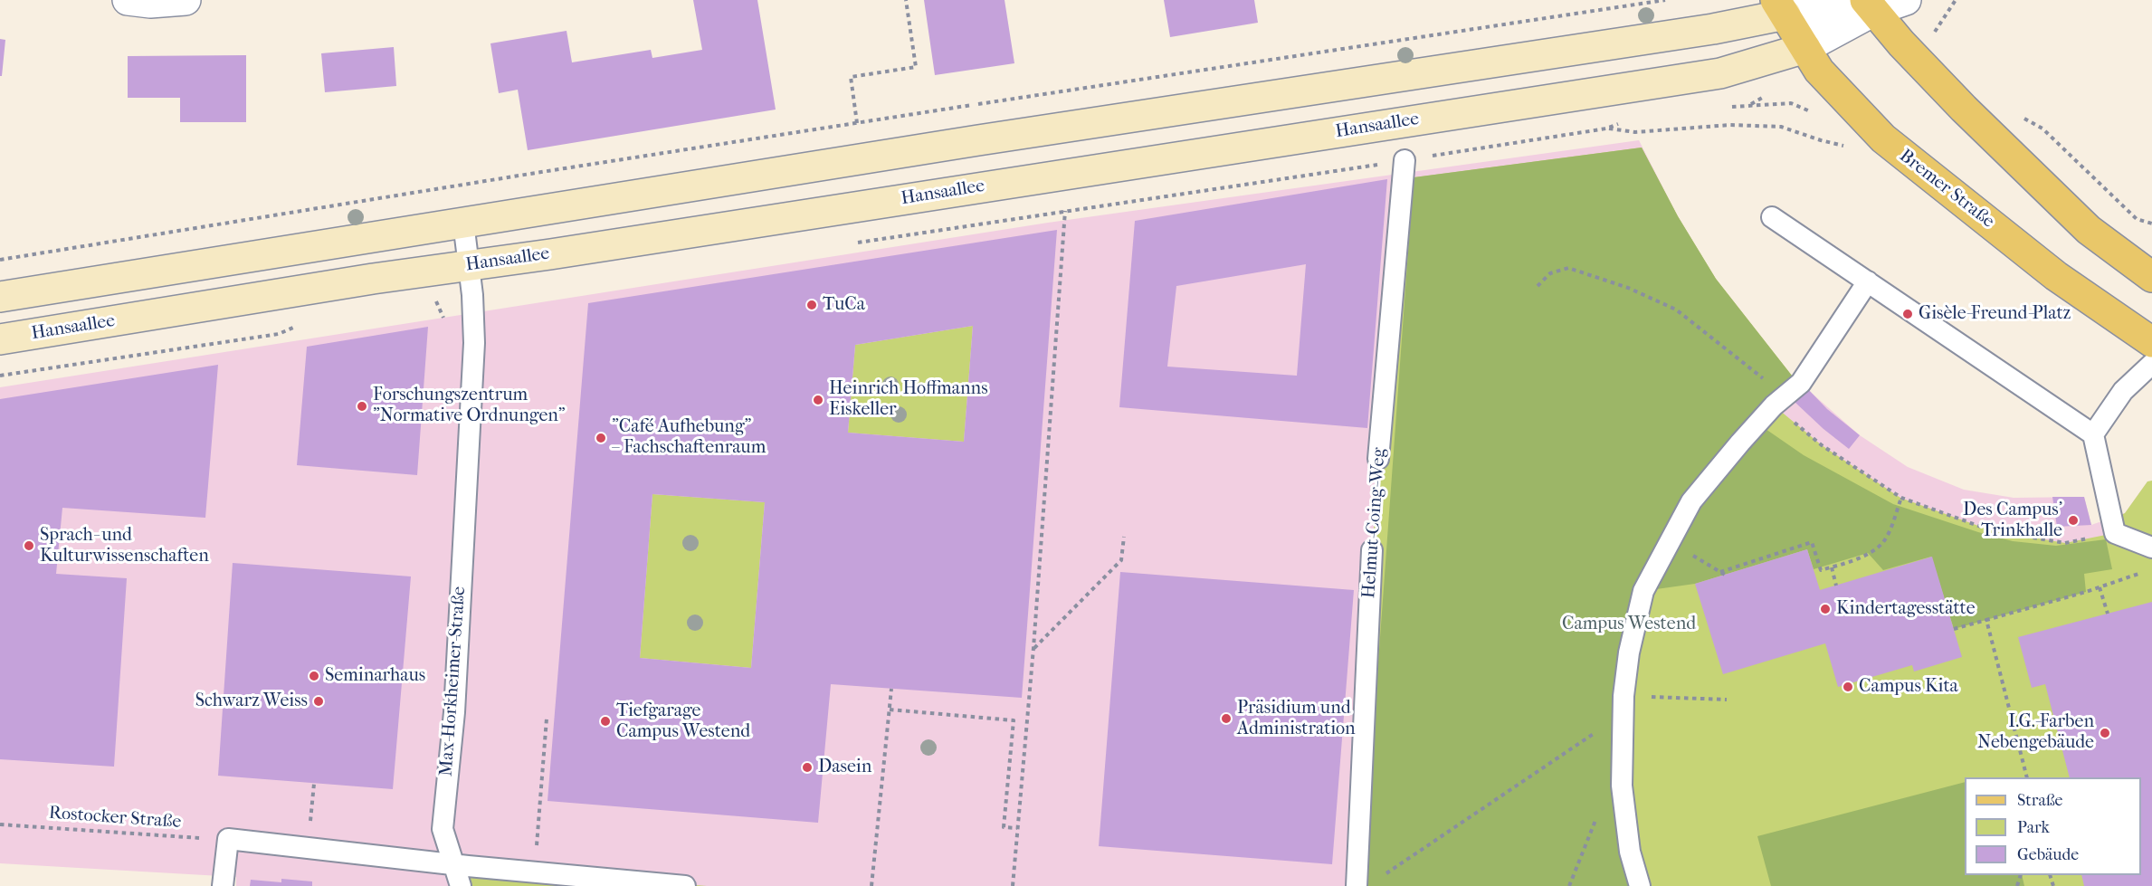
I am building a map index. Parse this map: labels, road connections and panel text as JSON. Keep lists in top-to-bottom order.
{
  "streets": {
    "main road": ["Hansaallee", "Bremer Straße"],
    "lane": ["Helmut-Coing-Weg", "Max-Horkheimer-Straße"],
    "path": ["Rostocker Straße"]
  },
  "crossings": [
    ["Hansaallee", "Bremer Straße"],
    ["Hansaallee", "Helmut-Coing-Weg"],
    ["Hansaallee", "Max-Horkheimer-Straße"]
  ],
  "parks": ["Campus Westend"],
  "places": [
    "TuCa",
    "Gisèle-Freund-Platz",
    "Heinrich Hoffmanns Eiskeller",
    "Forschungszentrum \"Normative Ordnungen\"",
    "\"Café Aufhebung\" – Fachschaftenraum",
    "Des Campus' Trinkhalle",
    "Sprach- und Kulturwissenschaften",
    "Kindertagesstätte",
    "Seminarhaus",
    "Campus Kita",
    "Schwarz Weiss",
    "Präsidium und Administration",
    "Tiefgarage Campus Westend",
    "I.G.-Farben Nebengebäude",
    "Dasein"
  ],
  "legend": ["Straße", "Park", "Gebäude"]
}
